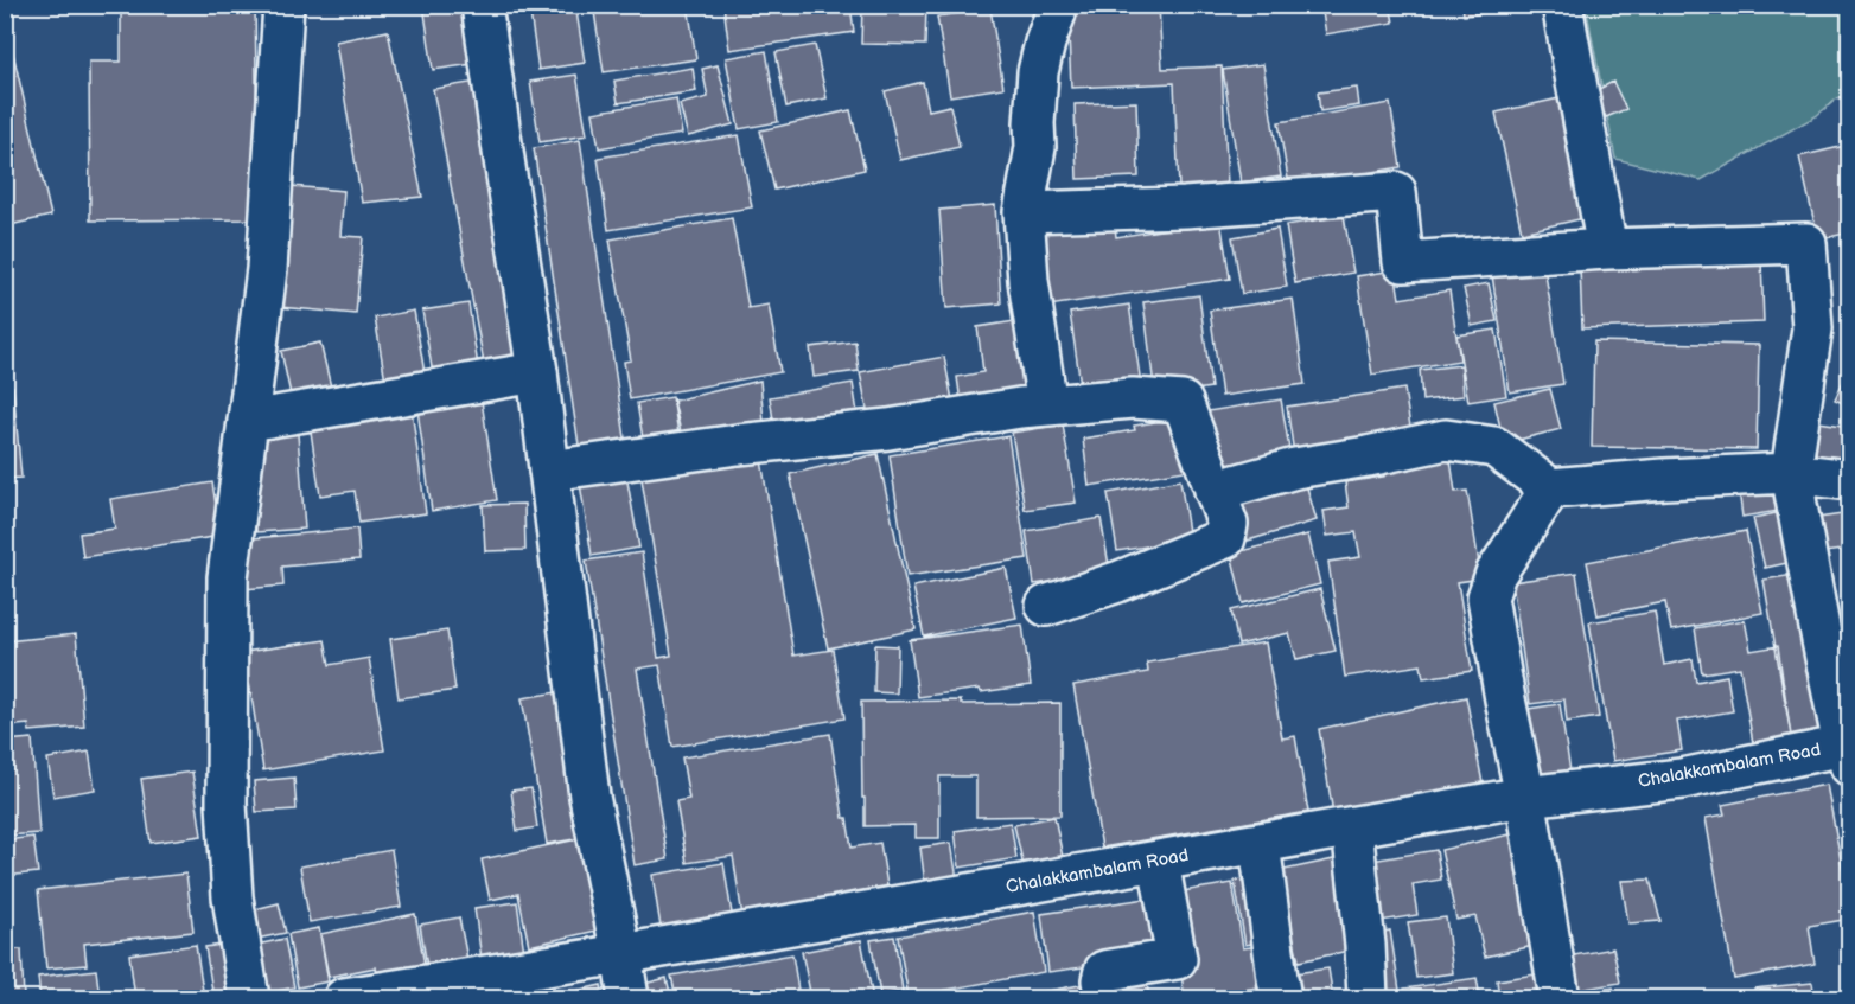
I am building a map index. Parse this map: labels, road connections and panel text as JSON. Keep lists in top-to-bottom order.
{
  "streets": {
    "street": ["Chalakkambalam Road"]
  }
}
